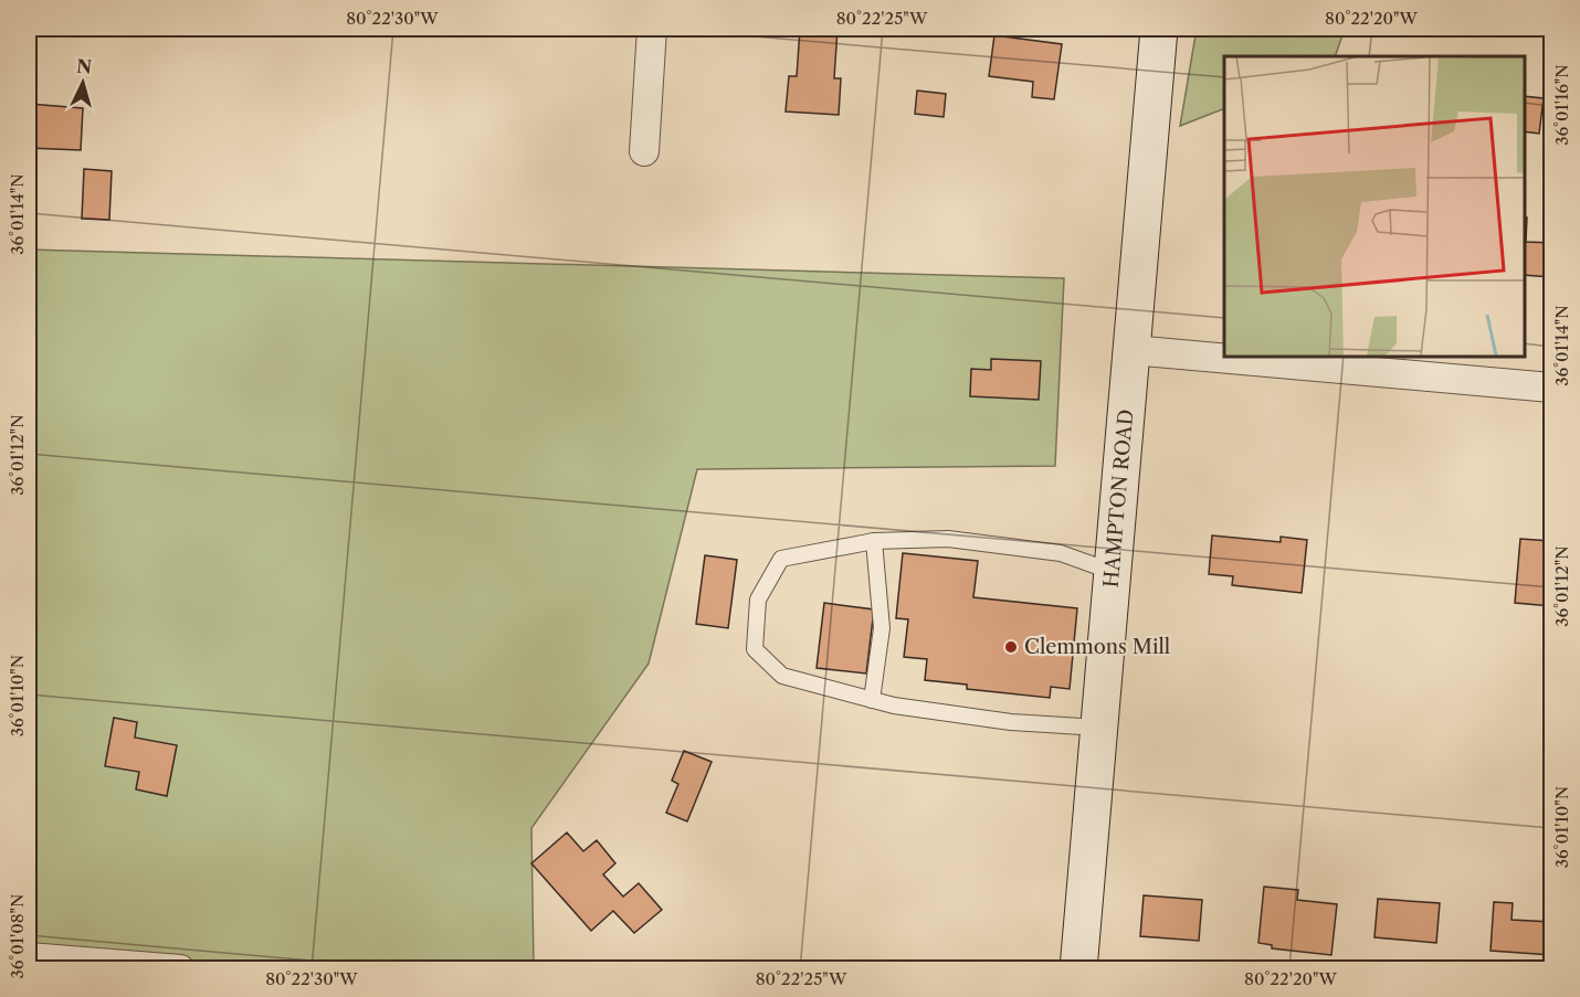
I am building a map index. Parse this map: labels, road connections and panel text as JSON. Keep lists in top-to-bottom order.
{
  "streets": {
    "main road": ["HAMPTON ROAD"]
  },
  "places": ["Clemmons Mill"],
  "north": "top",
  "coordinates": [
    "80°22'30\"W",
    "80°22'25\"W",
    "80°22'20\"W",
    "36°01'16\"N",
    "36°01'14\"N",
    "36°01'12\"N",
    "36°01'10\"N",
    "36°01'08\"N"
  ]
}
